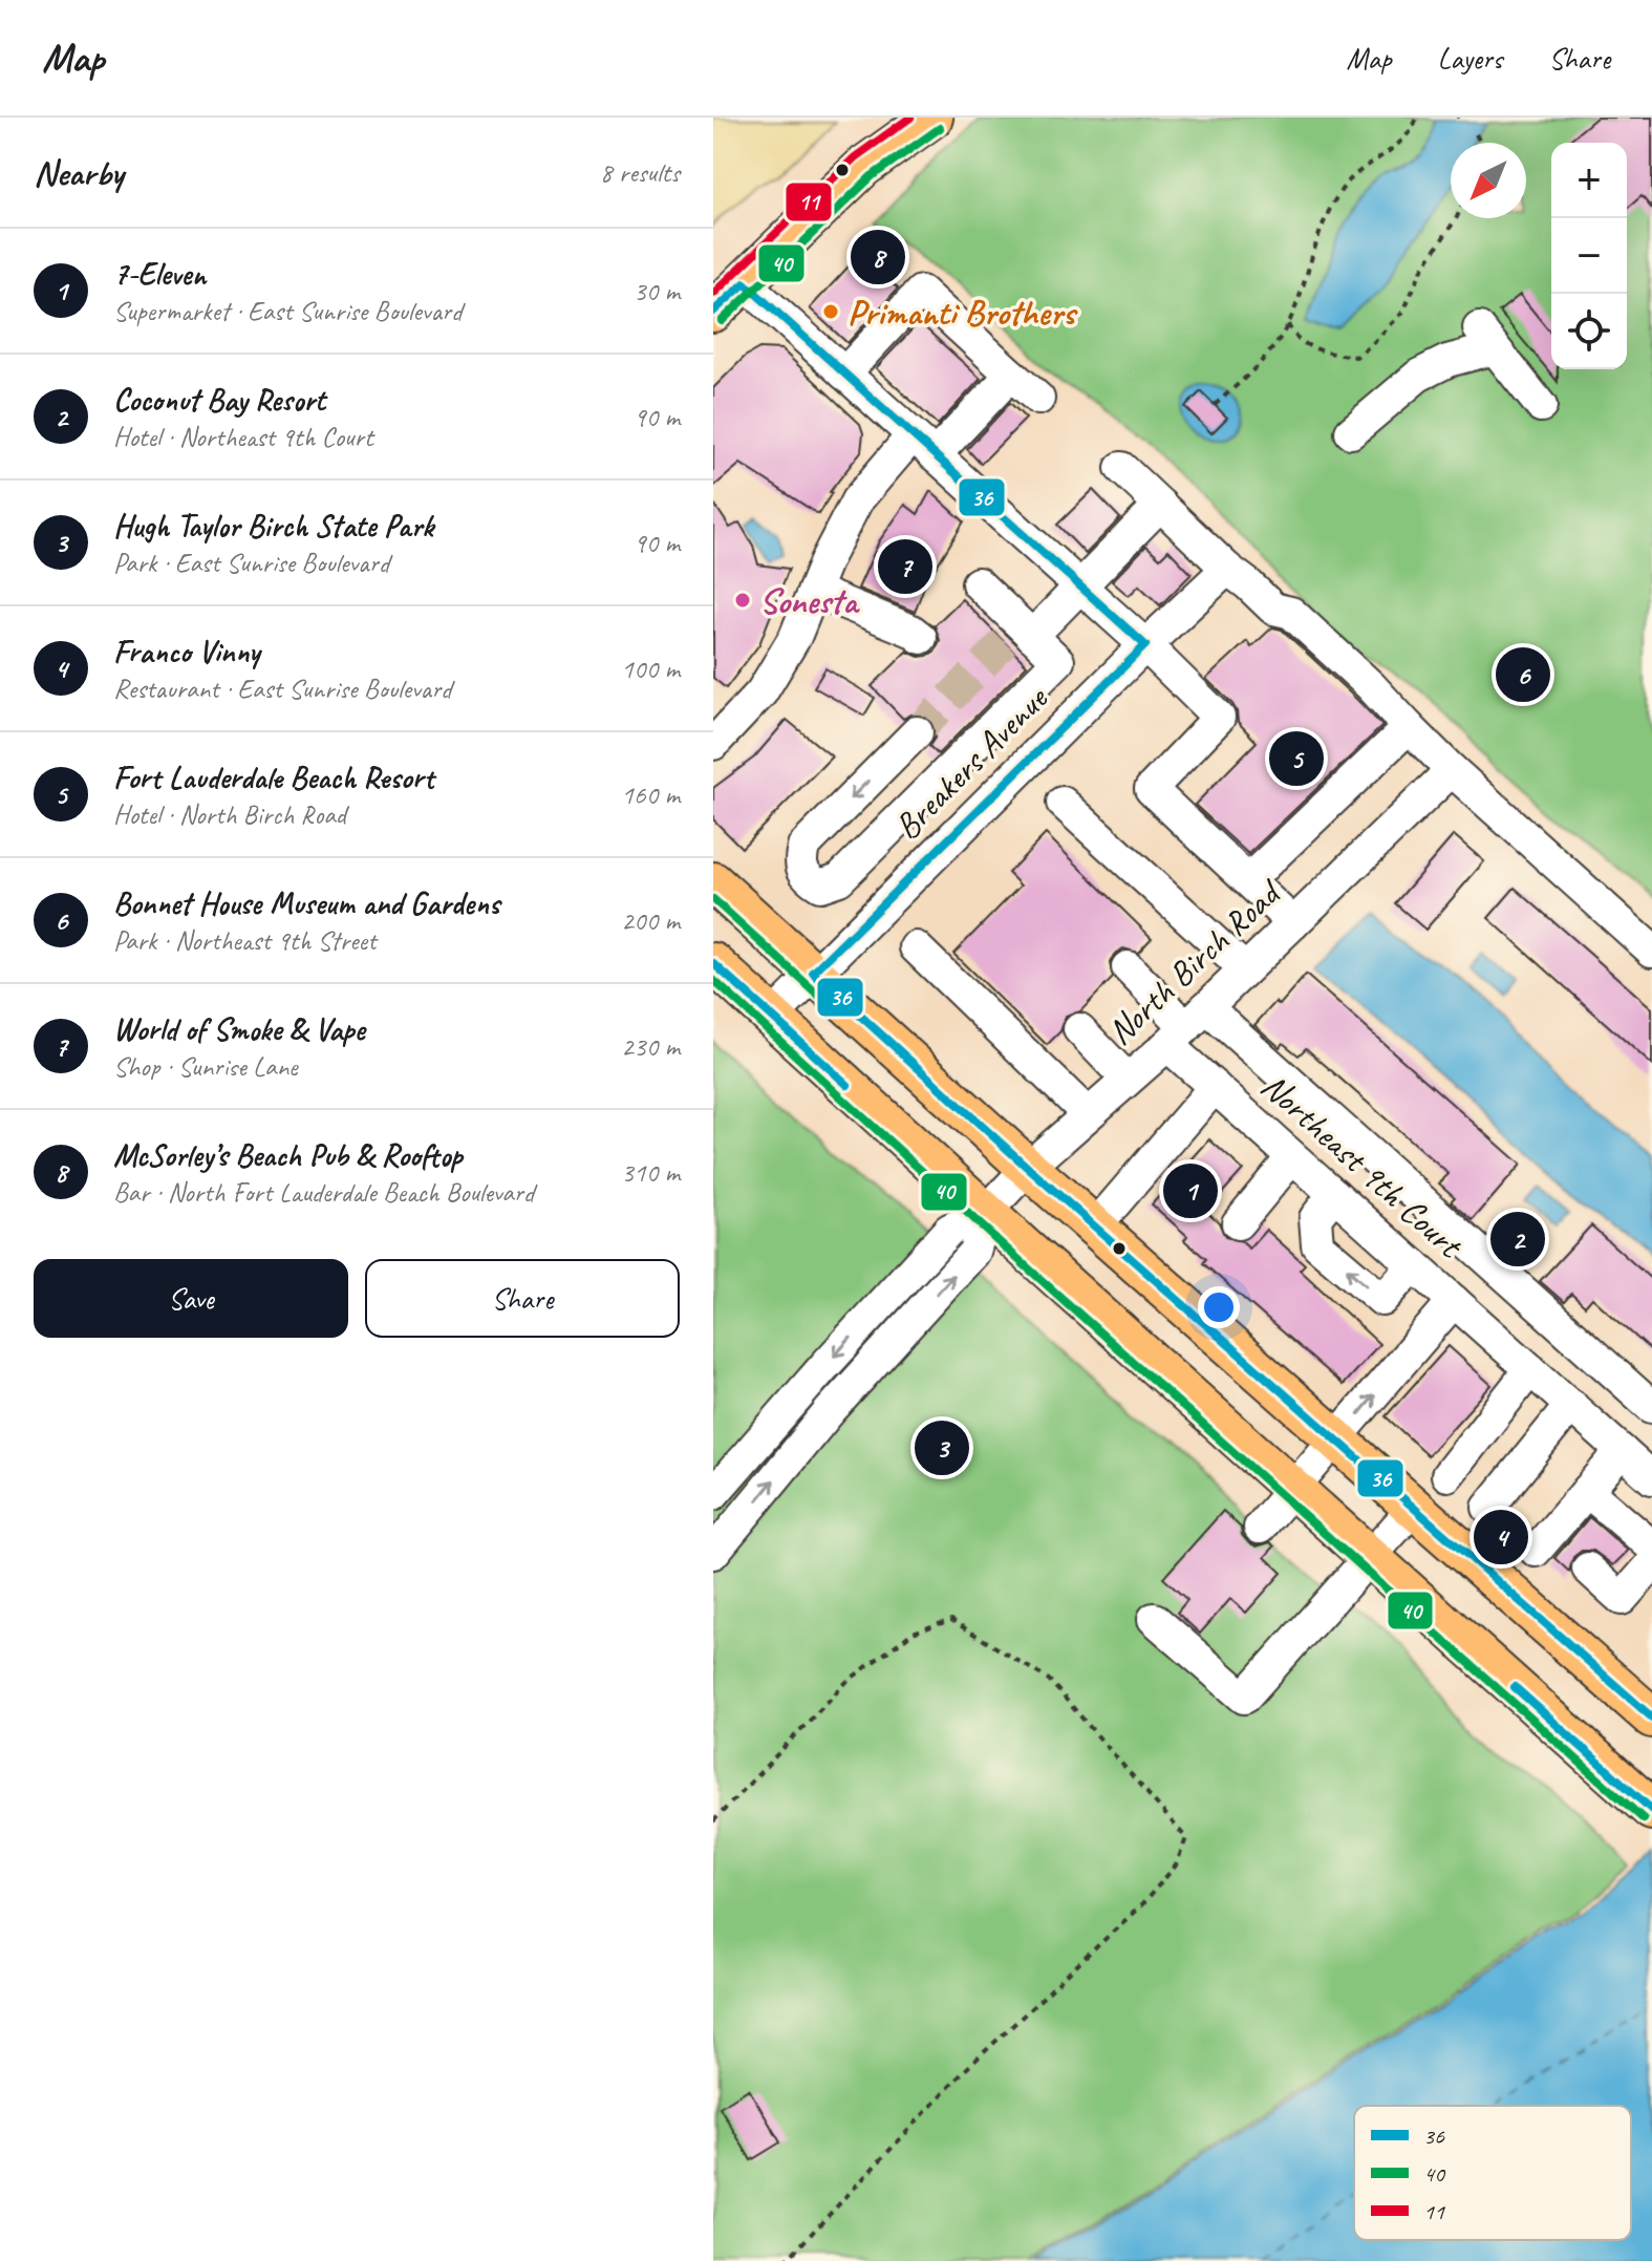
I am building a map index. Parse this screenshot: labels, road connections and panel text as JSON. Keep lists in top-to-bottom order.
{
  "streets": {
    "street": ["Breakers Avenue", "North Birch Road", "Northeast 9th Court"]
  },
  "crossings": [
    ["North Birch Road", "Northeast 9th Court"]
  ],
  "places": ["Primanti Brothers", "Sonesta"],
  "lines": ["transit line 11", "transit line 40", "transit line 36"],
  "legend": ["36", "40", "11"],
  "north": "bottom left",
  "page": {
    "header": "Map",
    "nav": ["Map", "Layers", "Share"],
    "heading": ["Nearby", "8 results"],
    "map_buttons": ["+", "−"],
    "pins": [
      "8",
      "7",
      "6",
      "5",
      "1",
      "2",
      "3",
      "4"
    ],
    "list": [
      {
        "mark": "1",
        "name": "7-Eleven",
        "note": "Supermarket · East Sunrise Boulevard",
        "value": "30 m"
      },
      {
        "mark": "2",
        "name": "Coconut Bay Resort",
        "note": "Hotel · Northeast 9th Court",
        "value": "90 m"
      },
      {
        "mark": "3",
        "name": "Hugh Taylor Birch State Park",
        "note": "Park · East Sunrise Boulevard",
        "value": "90 m"
      },
      {
        "mark": "4",
        "name": "Franco Vinny",
        "note": "Restaurant · East Sunrise Boulevard",
        "value": "100 m"
      },
      {
        "mark": "5",
        "name": "Fort Lauderdale Beach Resort",
        "note": "Hotel · North Birch Road",
        "value": "160 m"
      },
      {
        "mark": "6",
        "name": "Bonnet House Museum and Gardens",
        "note": "Park · Northeast 9th Street",
        "value": "200 m"
      },
      {
        "mark": "7",
        "name": "World of Smoke & Vape",
        "note": "Shop · Sunrise Lane",
        "value": "230 m"
      },
      {
        "mark": "8",
        "name": "McSorley’s Beach Pub & Rooftop",
        "note": "Bar · North Fort Lauderdale Beach Boulevard",
        "value": "310 m"
      }
    ],
    "buttons": ["Save", "Share"]
  }
}
